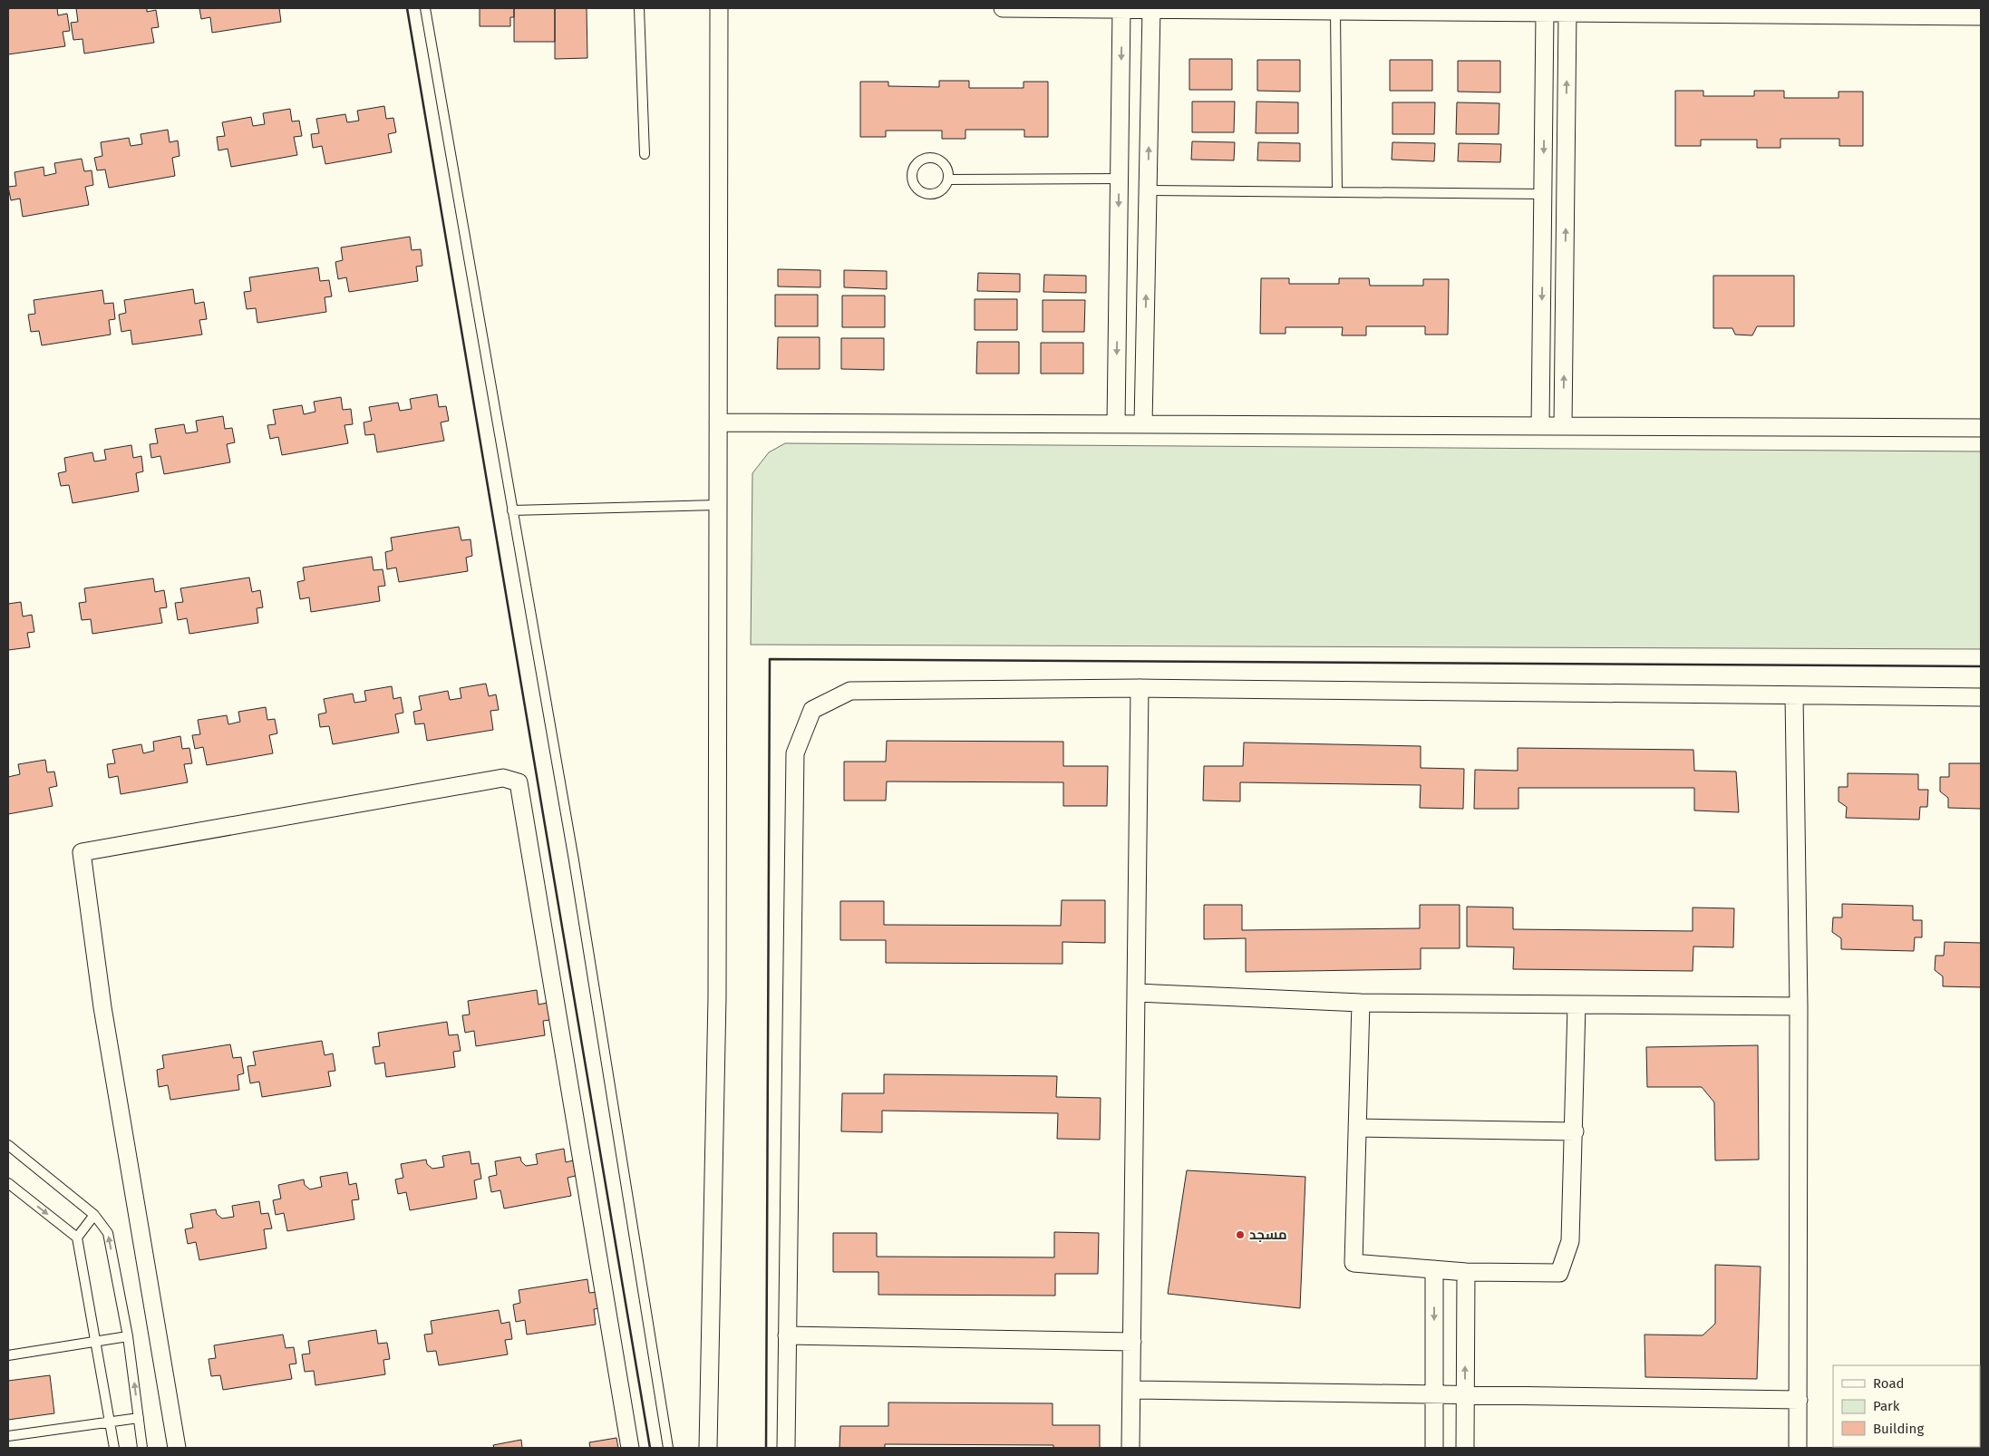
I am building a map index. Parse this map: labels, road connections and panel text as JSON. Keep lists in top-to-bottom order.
{
  "places": ["مسجد"],
  "legend": ["Road", "Park", "Building"]
}
